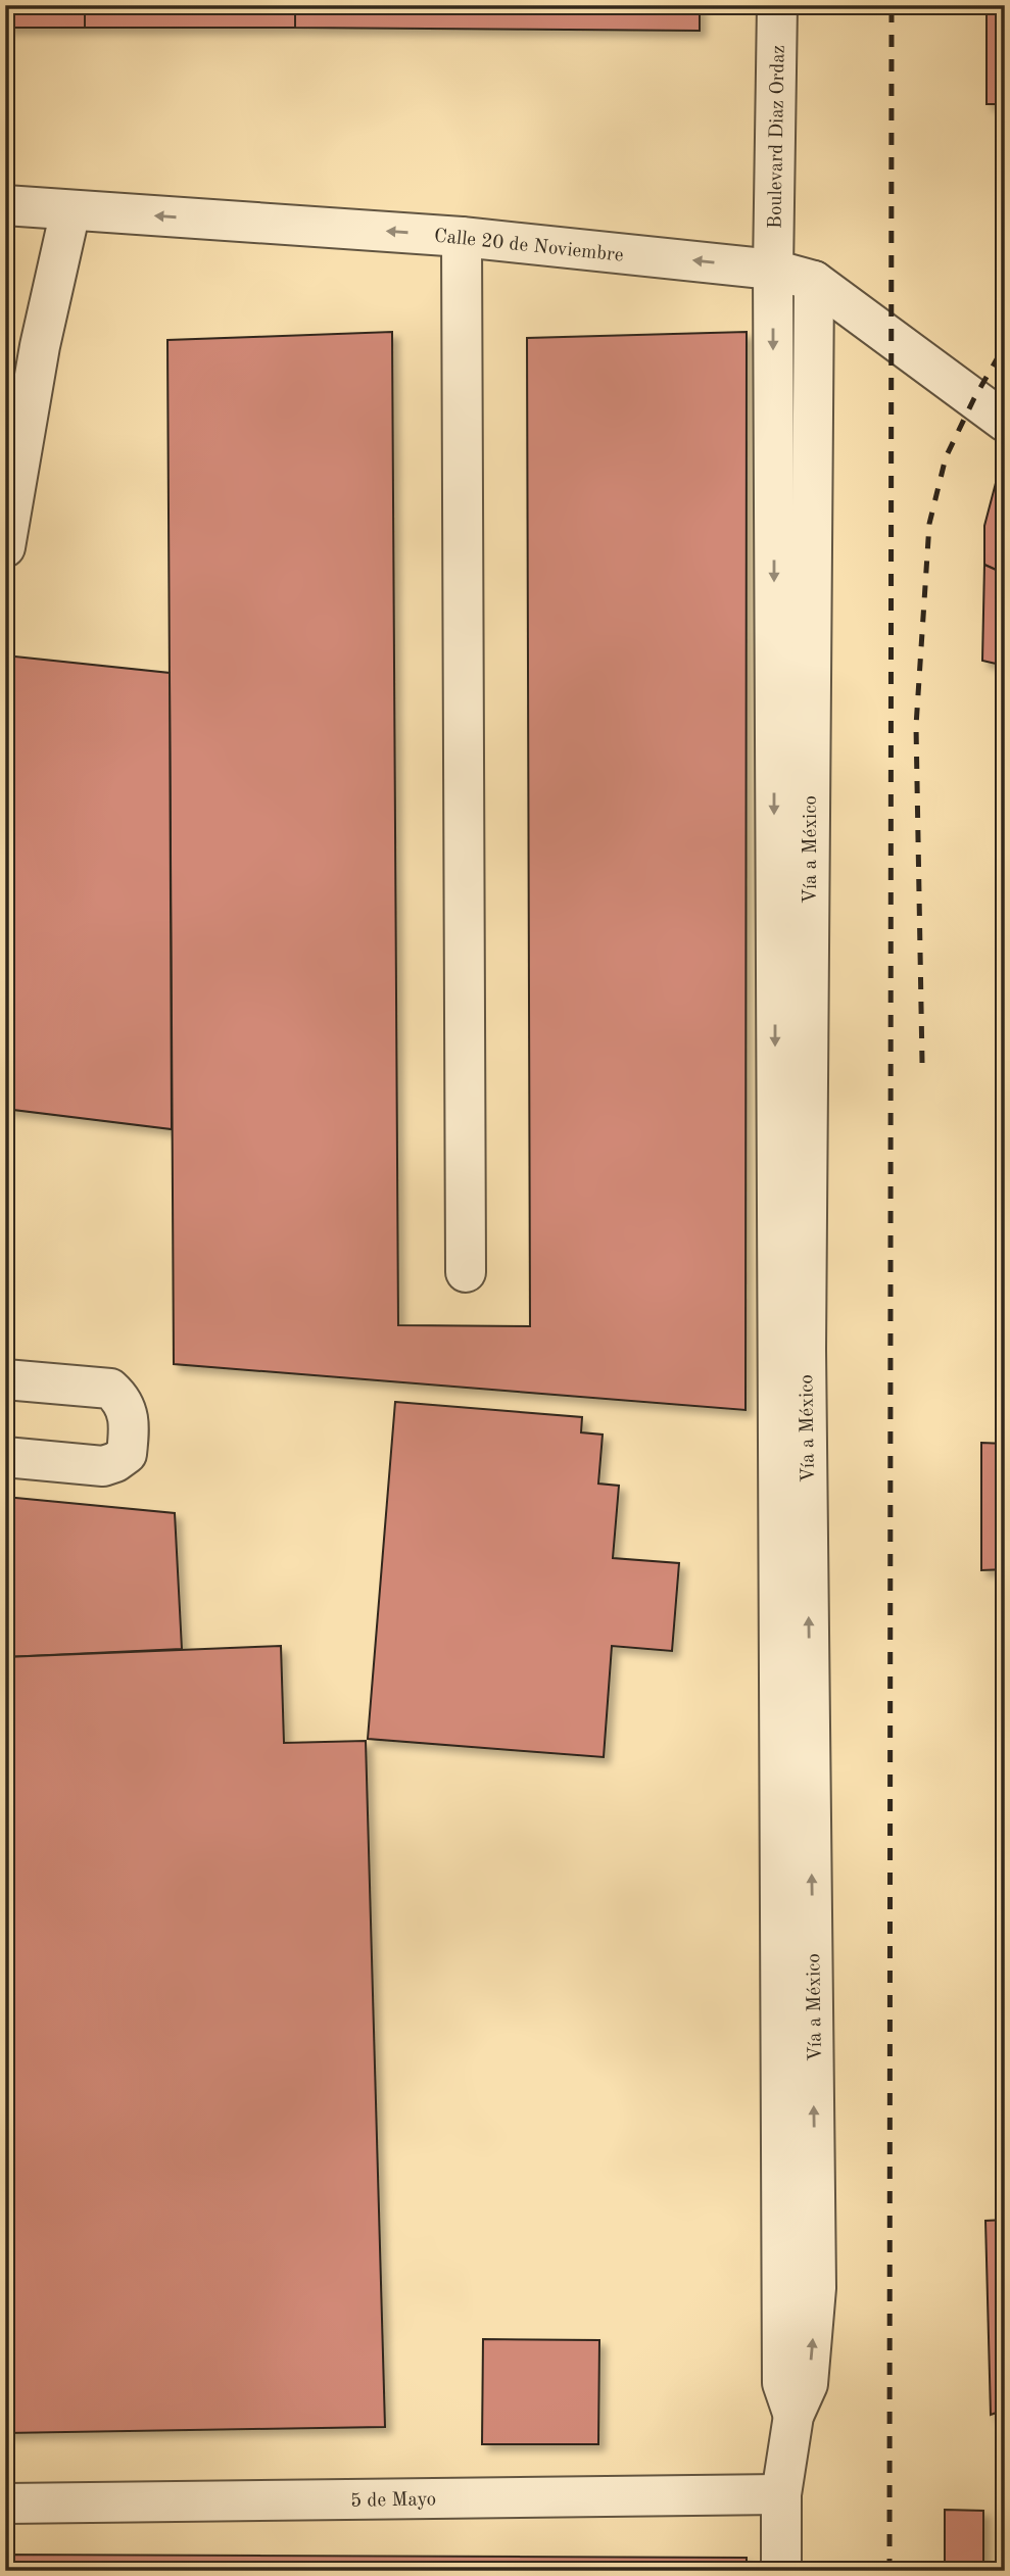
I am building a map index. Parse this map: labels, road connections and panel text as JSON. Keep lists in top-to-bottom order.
{
  "streets": {
    "street": [
      "Boulevard Diaz Ordaz",
      "Calle 20 de Noviembre",
      "Vía a México",
      "5 de Mayo"
    ]
  },
  "crossings": [
    ["Boulevard Diaz Ordaz", "Calle 20 de Noviembre"],
    ["Boulevard Diaz Ordaz", "Vía a México"],
    ["Calle 20 de Noviembre", "Vía a México"]
  ],
  "one_way": ["Calle 20 de Noviembre"]
}
